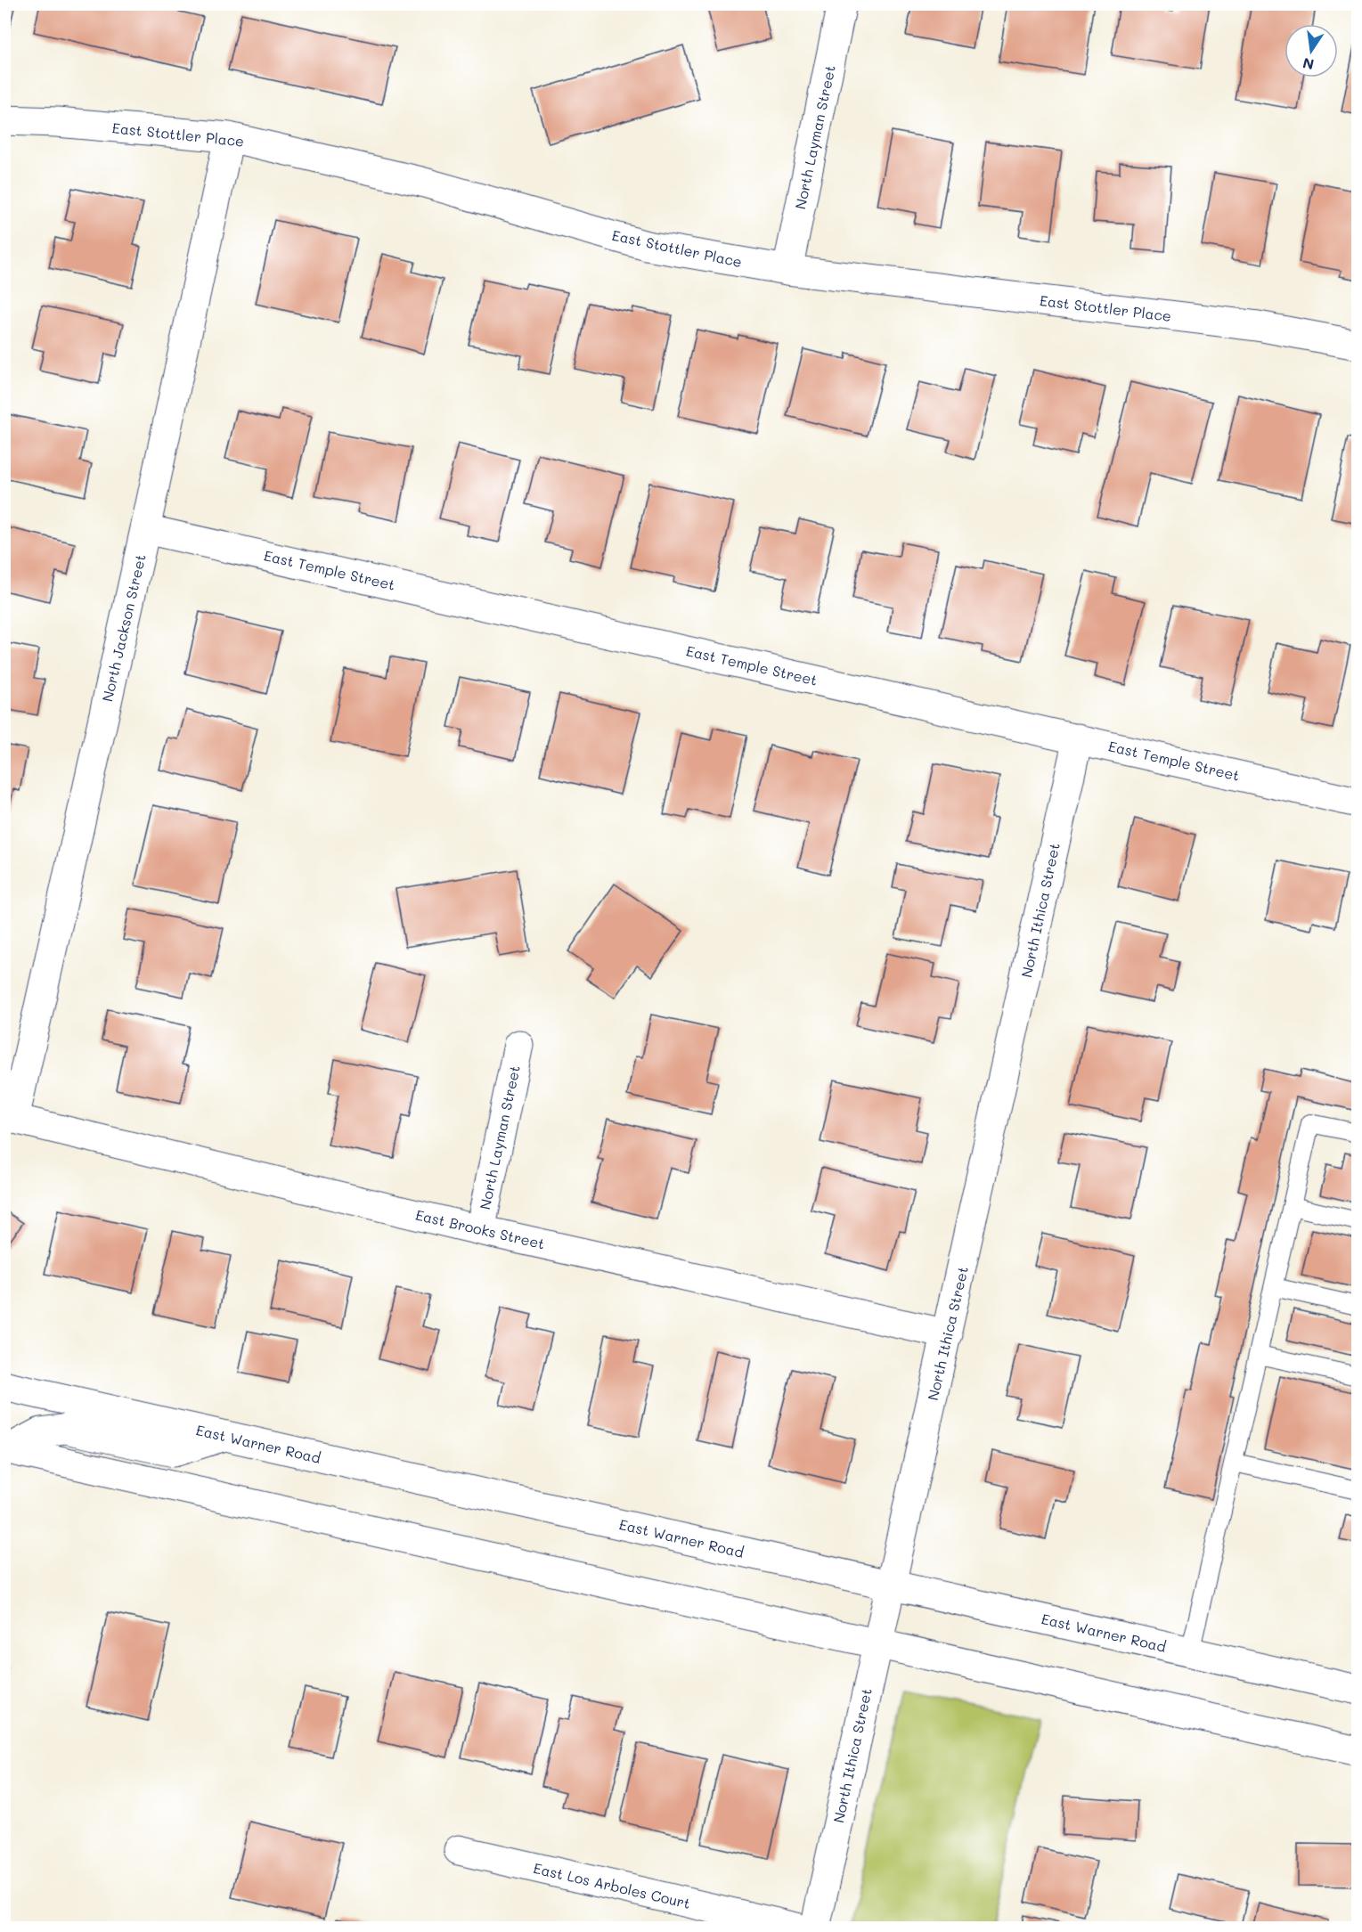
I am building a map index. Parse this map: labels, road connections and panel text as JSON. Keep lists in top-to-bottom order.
{
  "streets": {
    "street": [
      "East Stottler Place",
      "North Layman Street",
      "East Temple Street",
      "North Jackson Street",
      "North Ithica Street",
      "East Brooks Street",
      "East Warner Road",
      "East Los Arboles Court"
    ]
  },
  "crossings": [
    ["East Stottler Place", "North Layman Street"],
    ["East Stottler Place", "North Jackson Street"],
    ["North Layman Street", "East Brooks Street"],
    ["East Temple Street", "North Jackson Street"],
    ["East Temple Street", "North Ithica Street"],
    ["North Jackson Street", "East Brooks Street"],
    ["North Ithica Street", "East Brooks Street"],
    ["North Ithica Street", "East Warner Road"]
  ],
  "north": "bottom"
}
